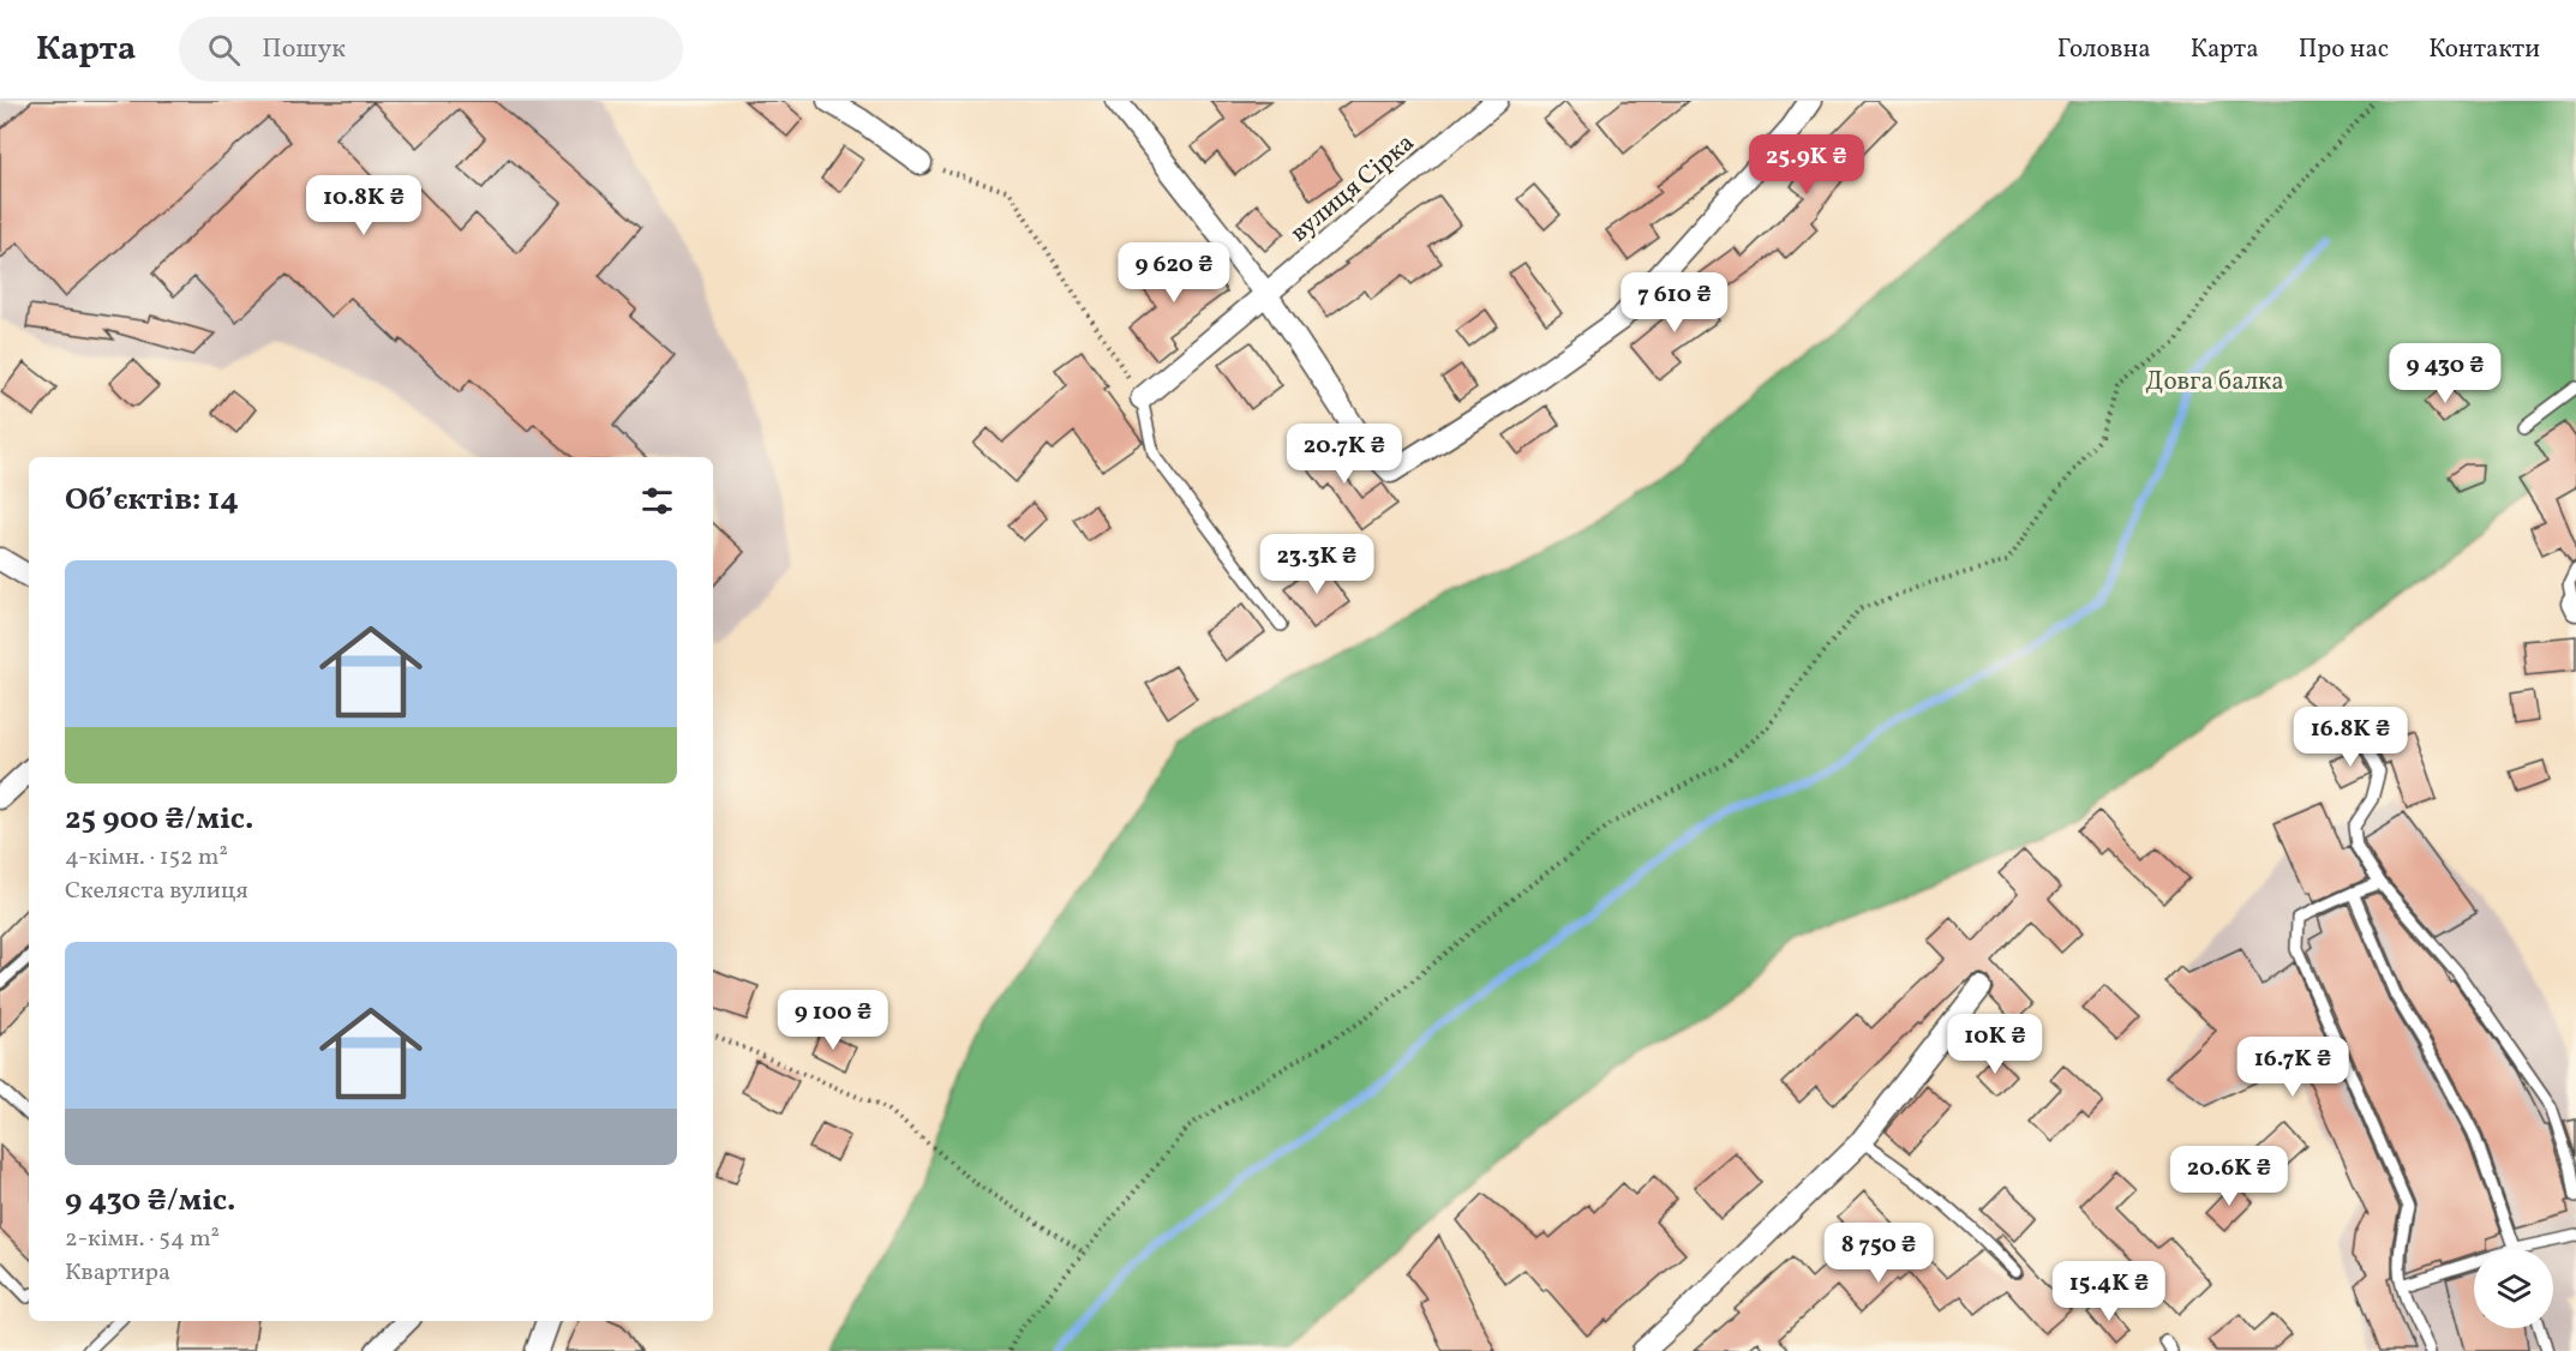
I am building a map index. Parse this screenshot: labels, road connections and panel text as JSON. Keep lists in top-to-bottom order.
{
  "streets": {
    "street": ["вулиця Сірка"]
  },
  "parks": ["Довга балка"],
  "page": {
    "header": "Карта",
    "search": "Пошук",
    "nav": [
      "Головна",
      "Карта",
      "Про нас",
      "Контакти"
    ],
    "price": [
      "25.9K ₴",
      "10.8K ₴",
      "9 620 ₴",
      "7 610 ₴",
      "9 430 ₴",
      "20.7K ₴",
      "23.3K ₴",
      "16.8K ₴",
      "9 100 ₴",
      "10K ₴",
      "16.7K ₴",
      "20.6K ₴",
      "8 750 ₴",
      "15.4K ₴"
    ],
    "heading": "Об’єктів: 14",
    "list": [
      {
        "name": "25 900 ₴/міс.",
        "note": "4-кімн. · 152 m² · Скеляста вулиця"
      },
      {
        "name": "9 430 ₴/міс.",
        "note": "2-кімн. · 54 m² · Квартира"
      }
    ]
  }
}
